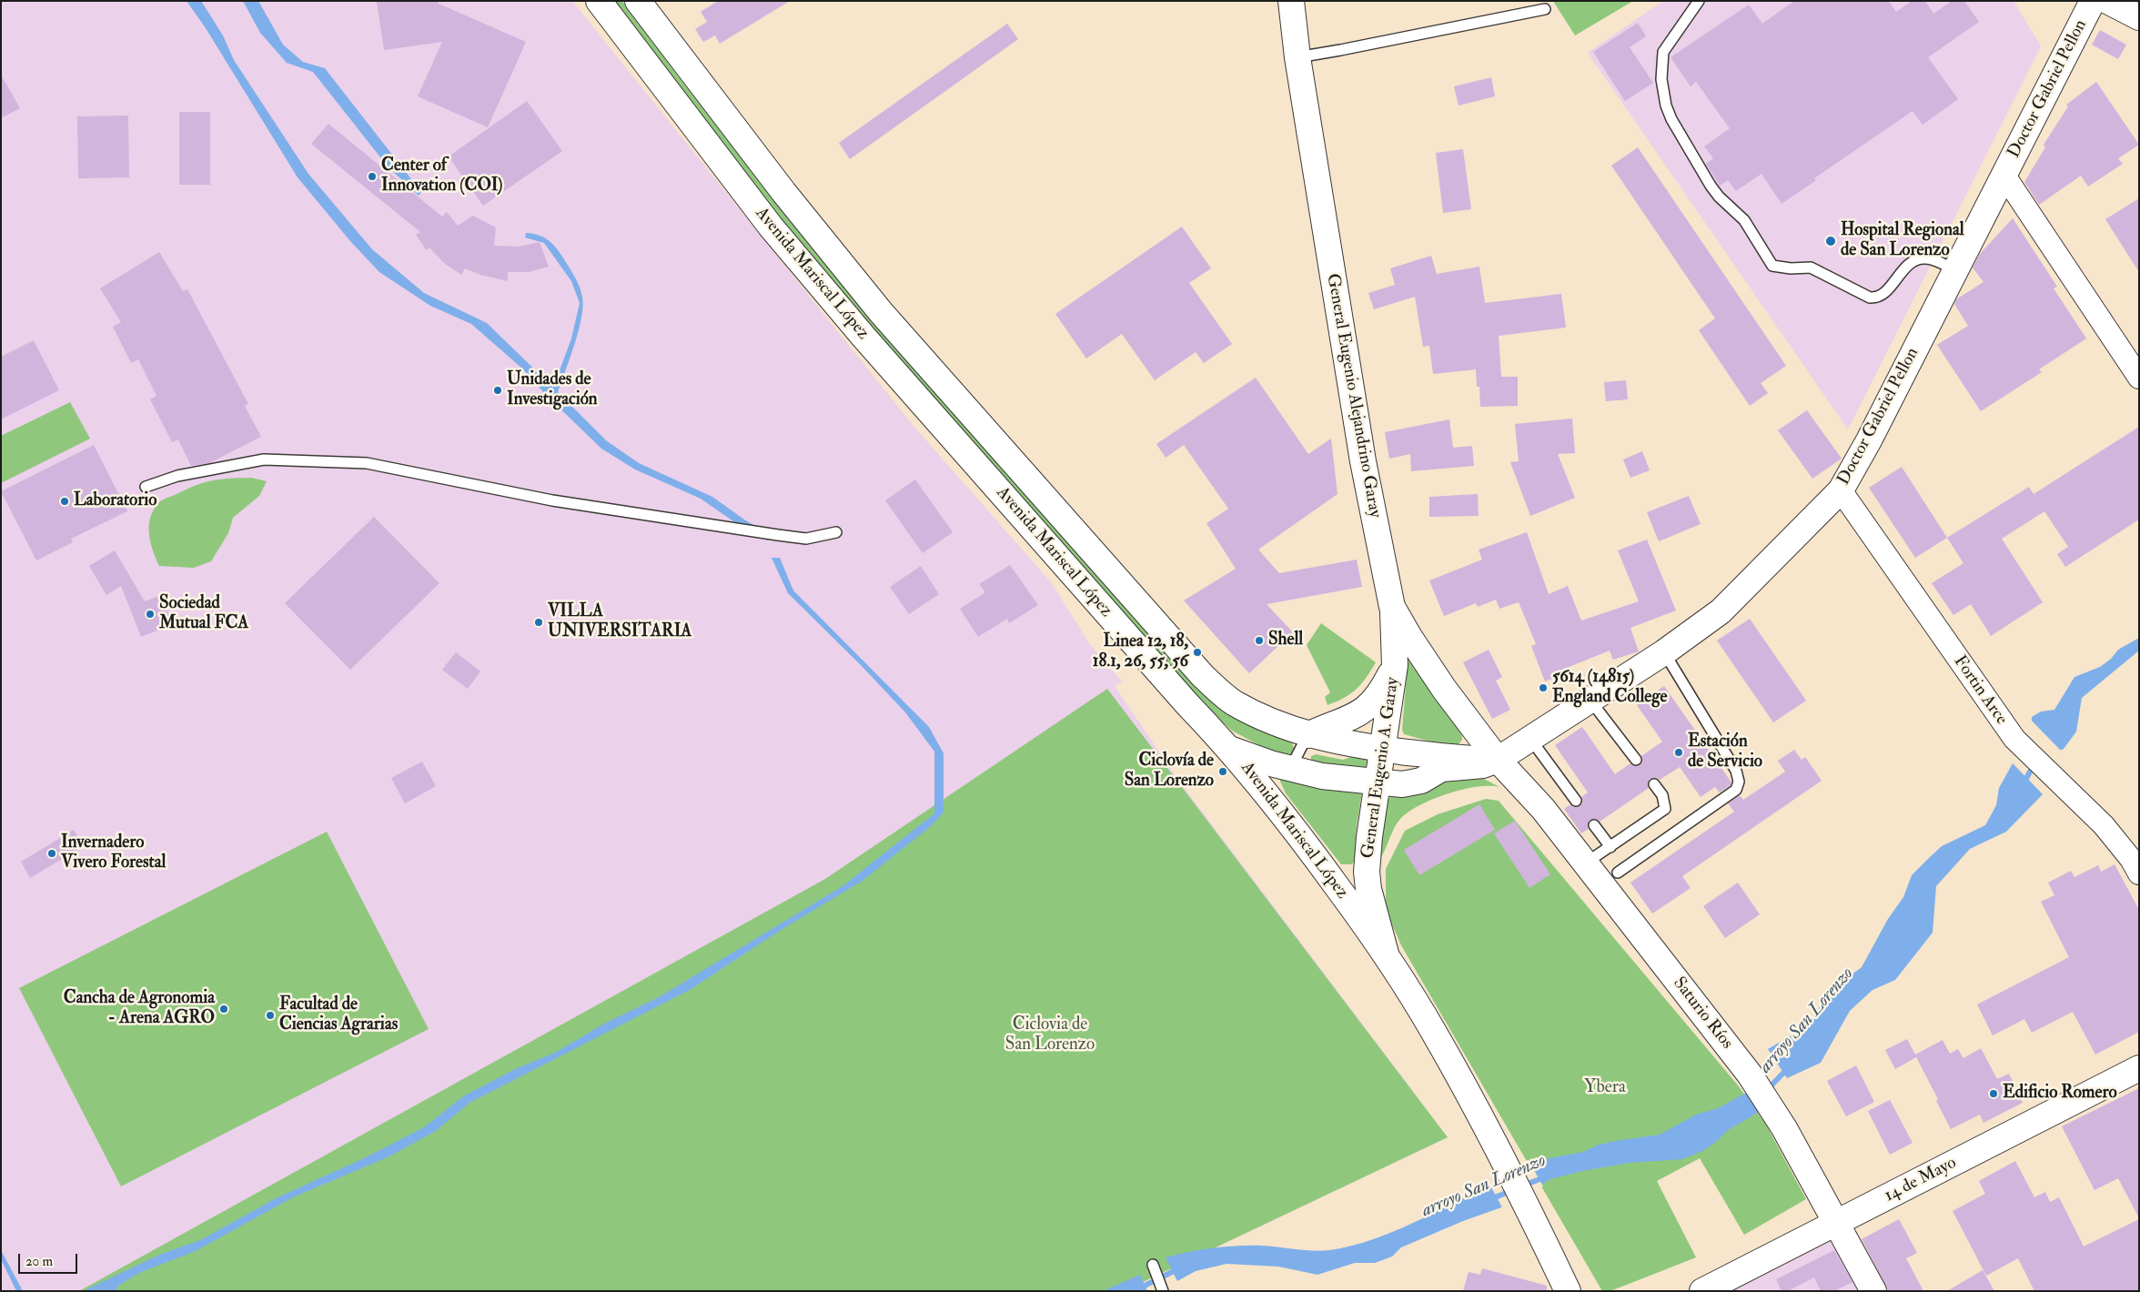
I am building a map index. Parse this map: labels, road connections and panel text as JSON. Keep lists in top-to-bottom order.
{
  "streets": {
    "main road": [
      "Doctor Gabriel Pellon",
      "Avenida Mariscal López",
      "General Eugenio Alejandrino Garay",
      "General Eugenio A. Garay",
      "Saturio Ríos",
      "14 de Mayo"
    ],
    "street": ["Fortin Arce"]
  },
  "crossings": [
    ["Doctor Gabriel Pellon", "Avenida Mariscal López"],
    ["Doctor Gabriel Pellon", "General Eugenio Alejandrino Garay"],
    ["Doctor Gabriel Pellon", "Fortin Arce"],
    ["Doctor Gabriel Pellon", "General Eugenio A. Garay"],
    ["Doctor Gabriel Pellon", "Saturio Ríos"],
    ["Avenida Mariscal López", "General Eugenio Alejandrino Garay"],
    ["Avenida Mariscal López", "General Eugenio A. Garay"],
    ["Avenida Mariscal López", "Saturio Ríos"],
    ["General Eugenio Alejandrino Garay", "General Eugenio A. Garay"],
    ["General Eugenio Alejandrino Garay", "Saturio Ríos"],
    ["Saturio Ríos", "14 de Mayo"]
  ],
  "water": ["arroyo San Lorenzo"],
  "parks": ["Ciclovia de San Lorenzo", "Ybera"],
  "places": [
    "Center of Innovation (COI)",
    "Hospital Regional de San Lorenzo",
    "Unidades de Investigación",
    "Laboratorio",
    "Sociedad Mutual FCA",
    "VILLA UNIVERSITARIA",
    "Shell",
    "Linea 12, 18, 18.1, 26, 55, 56",
    "5614 (14815) England College",
    "Estación de Servicio",
    "Ciclovía de San Lorenzo",
    "Invernadero Vivero Forestal",
    "Cancha de Agronomia - Arena AGRO",
    "Facultad de Ciencias Agrarias",
    "Edificio Romero"
  ],
  "scale_bar": "20 m"
}
